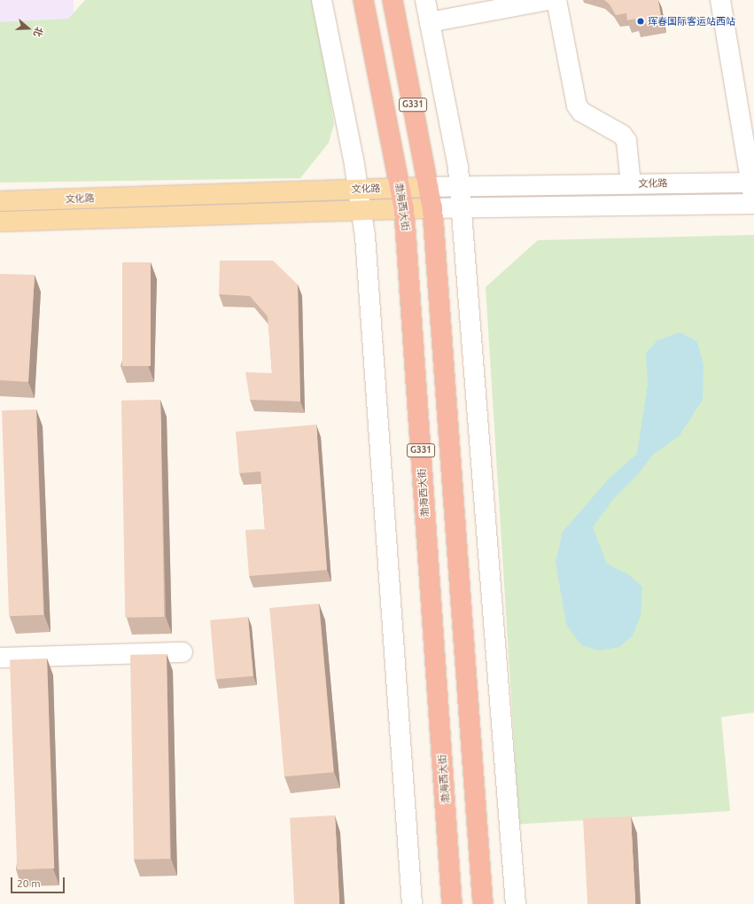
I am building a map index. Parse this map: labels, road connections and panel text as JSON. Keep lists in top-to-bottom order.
{
  "streets": {
    "highway": ["G331", "渤海西大街"],
    "main road": ["文化路"]
  },
  "crossings": [
    ["G331", "文化路"],
    ["文化路", "渤海西大街"]
  ],
  "places": ["珲春国际客运站西站"],
  "scale_bar": "20 m",
  "north": "right"
}
